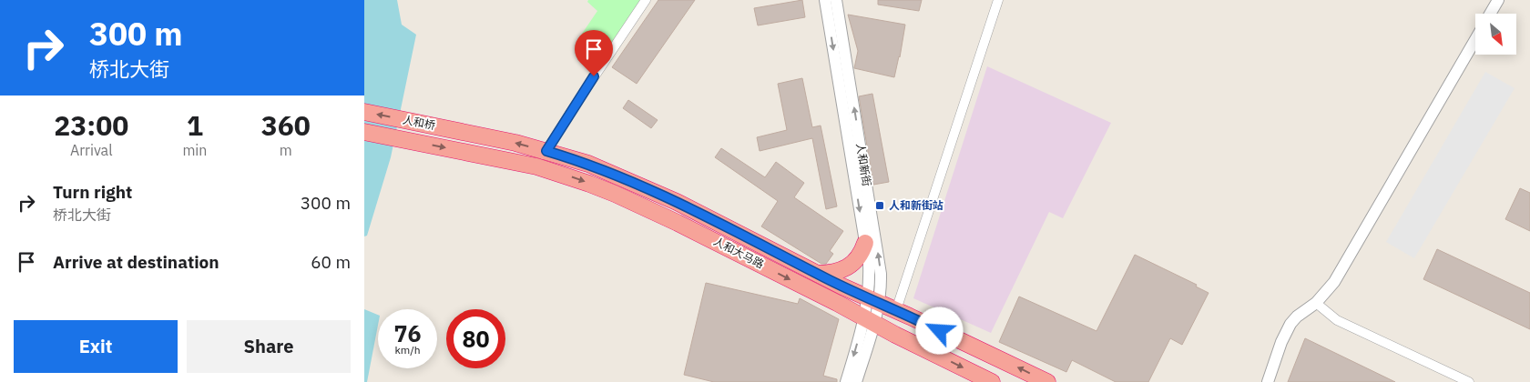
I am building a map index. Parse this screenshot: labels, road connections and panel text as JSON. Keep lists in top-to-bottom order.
{
  "streets": {
    "highway": ["人和桥", "人和大马路"],
    "street": ["人和新街"]
  },
  "crossings": [
    ["人和桥", "人和大马路"],
    ["人和新街", "人和大马路"]
  ],
  "places": {
    "transit": ["人和新街站"]
  },
  "north": "bottom right",
  "page": {
    "turn": ["300 m", "桥北大街"],
    "eta": [
      "23:00",
      "Arrival",
      "1",
      "min",
      "360",
      "m"
    ],
    "list": [
      {
        "name": "Turn right",
        "note": "桥北大街",
        "value": "300 m"
      },
      {
        "name": "Arrive at destination",
        "value": "60 m"
      }
    ],
    "speed": "76 km/h",
    "limit": "80",
    "buttons": ["Exit", "Share"]
  }
}
